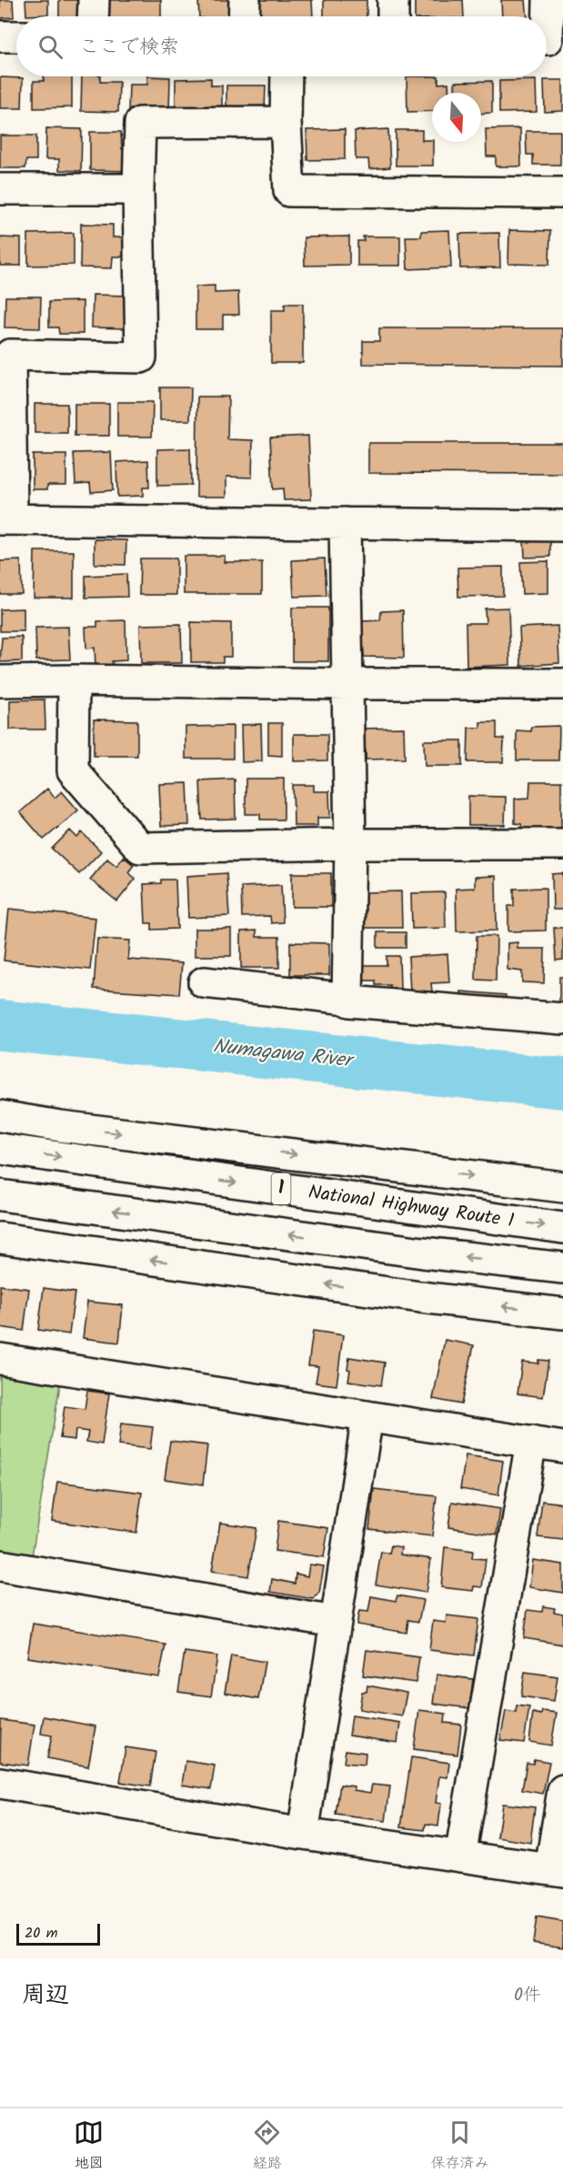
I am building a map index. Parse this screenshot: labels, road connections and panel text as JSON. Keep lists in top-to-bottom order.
{
  "streets": {
    "main road": ["1", "National Highway Route 1"]
  },
  "water": ["Numagawa River"],
  "scale_bar": "20 m",
  "north": "bottom",
  "page": {
    "search": "ここで検索",
    "scale": "20 m",
    "heading": ["周辺", "0件"],
    "nav": ["地図", "経路", "保存済み"]
  }
}
